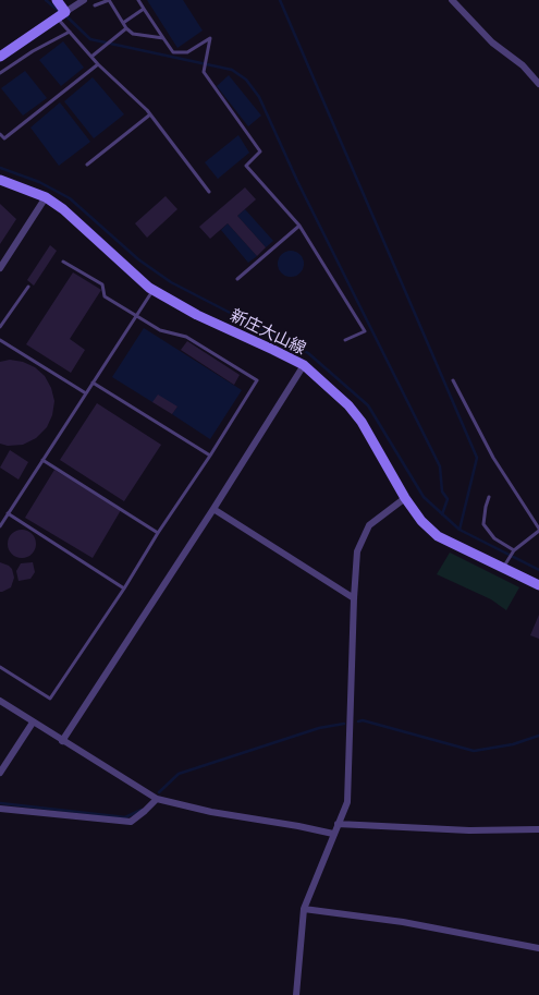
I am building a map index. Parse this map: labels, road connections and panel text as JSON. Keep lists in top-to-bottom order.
{
  "streets": {
    "main road": ["新庄大山線"]
  }
}
